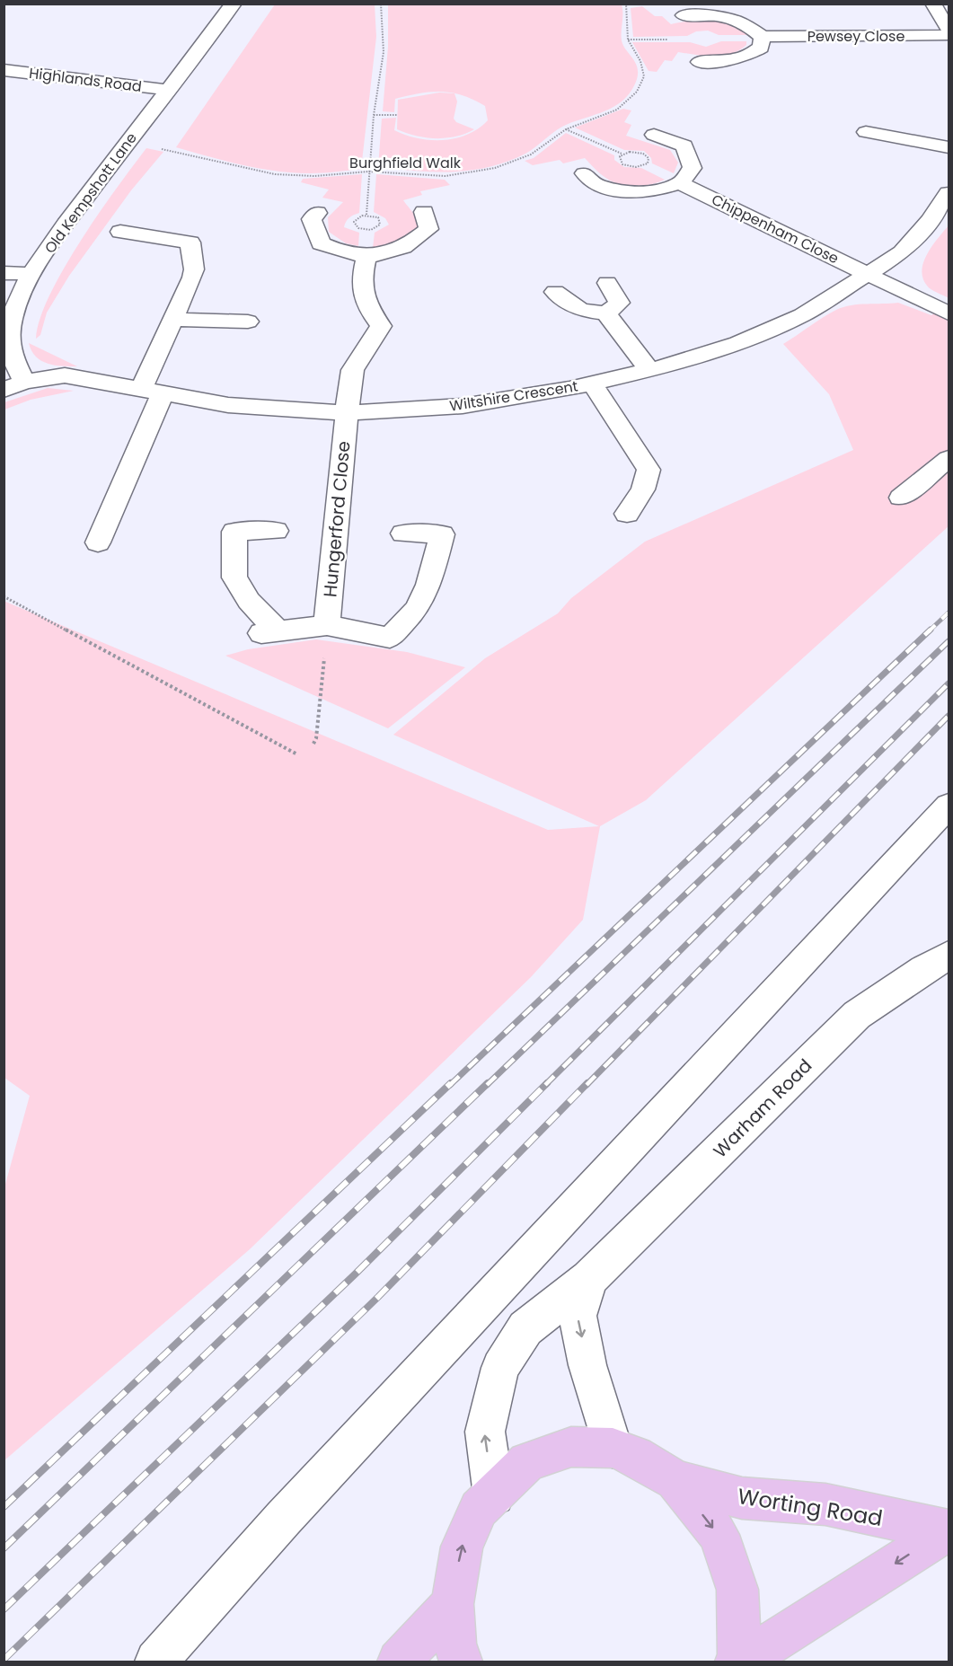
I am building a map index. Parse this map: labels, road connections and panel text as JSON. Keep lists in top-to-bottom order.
{
  "streets": {
    "main road": ["Worting Road"],
    "street": [
      "Pewsey Close",
      "Highlands Road",
      "Old Kempshott Lane",
      "Chippenham Close",
      "Wiltshire Crescent",
      "Hungerford Close",
      "Warham Road"
    ],
    "path": ["Burghfield Walk"]
  },
  "crossings": [
    ["Highlands Road", "Old Kempshott Lane"],
    ["Burghfield Walk", "Old Kempshott Lane"],
    ["Old Kempshott Lane", "Wiltshire Crescent"],
    ["Chippenham Close", "Wiltshire Crescent"],
    ["Wiltshire Crescent", "Hungerford Close"]
  ],
  "one_way": ["Worting Road"]
}
